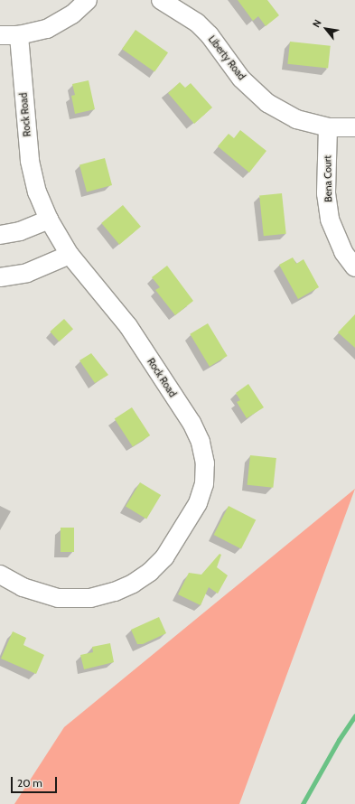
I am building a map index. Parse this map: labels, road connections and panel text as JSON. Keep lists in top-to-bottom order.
{
  "streets": {
    "street": ["Liberty Road", "Rock Road", "Bena Court"]
  },
  "crossings": [
    ["Liberty Road", "Bena Court"]
  ],
  "scale_bar": "20 m",
  "north": "top left"
}
